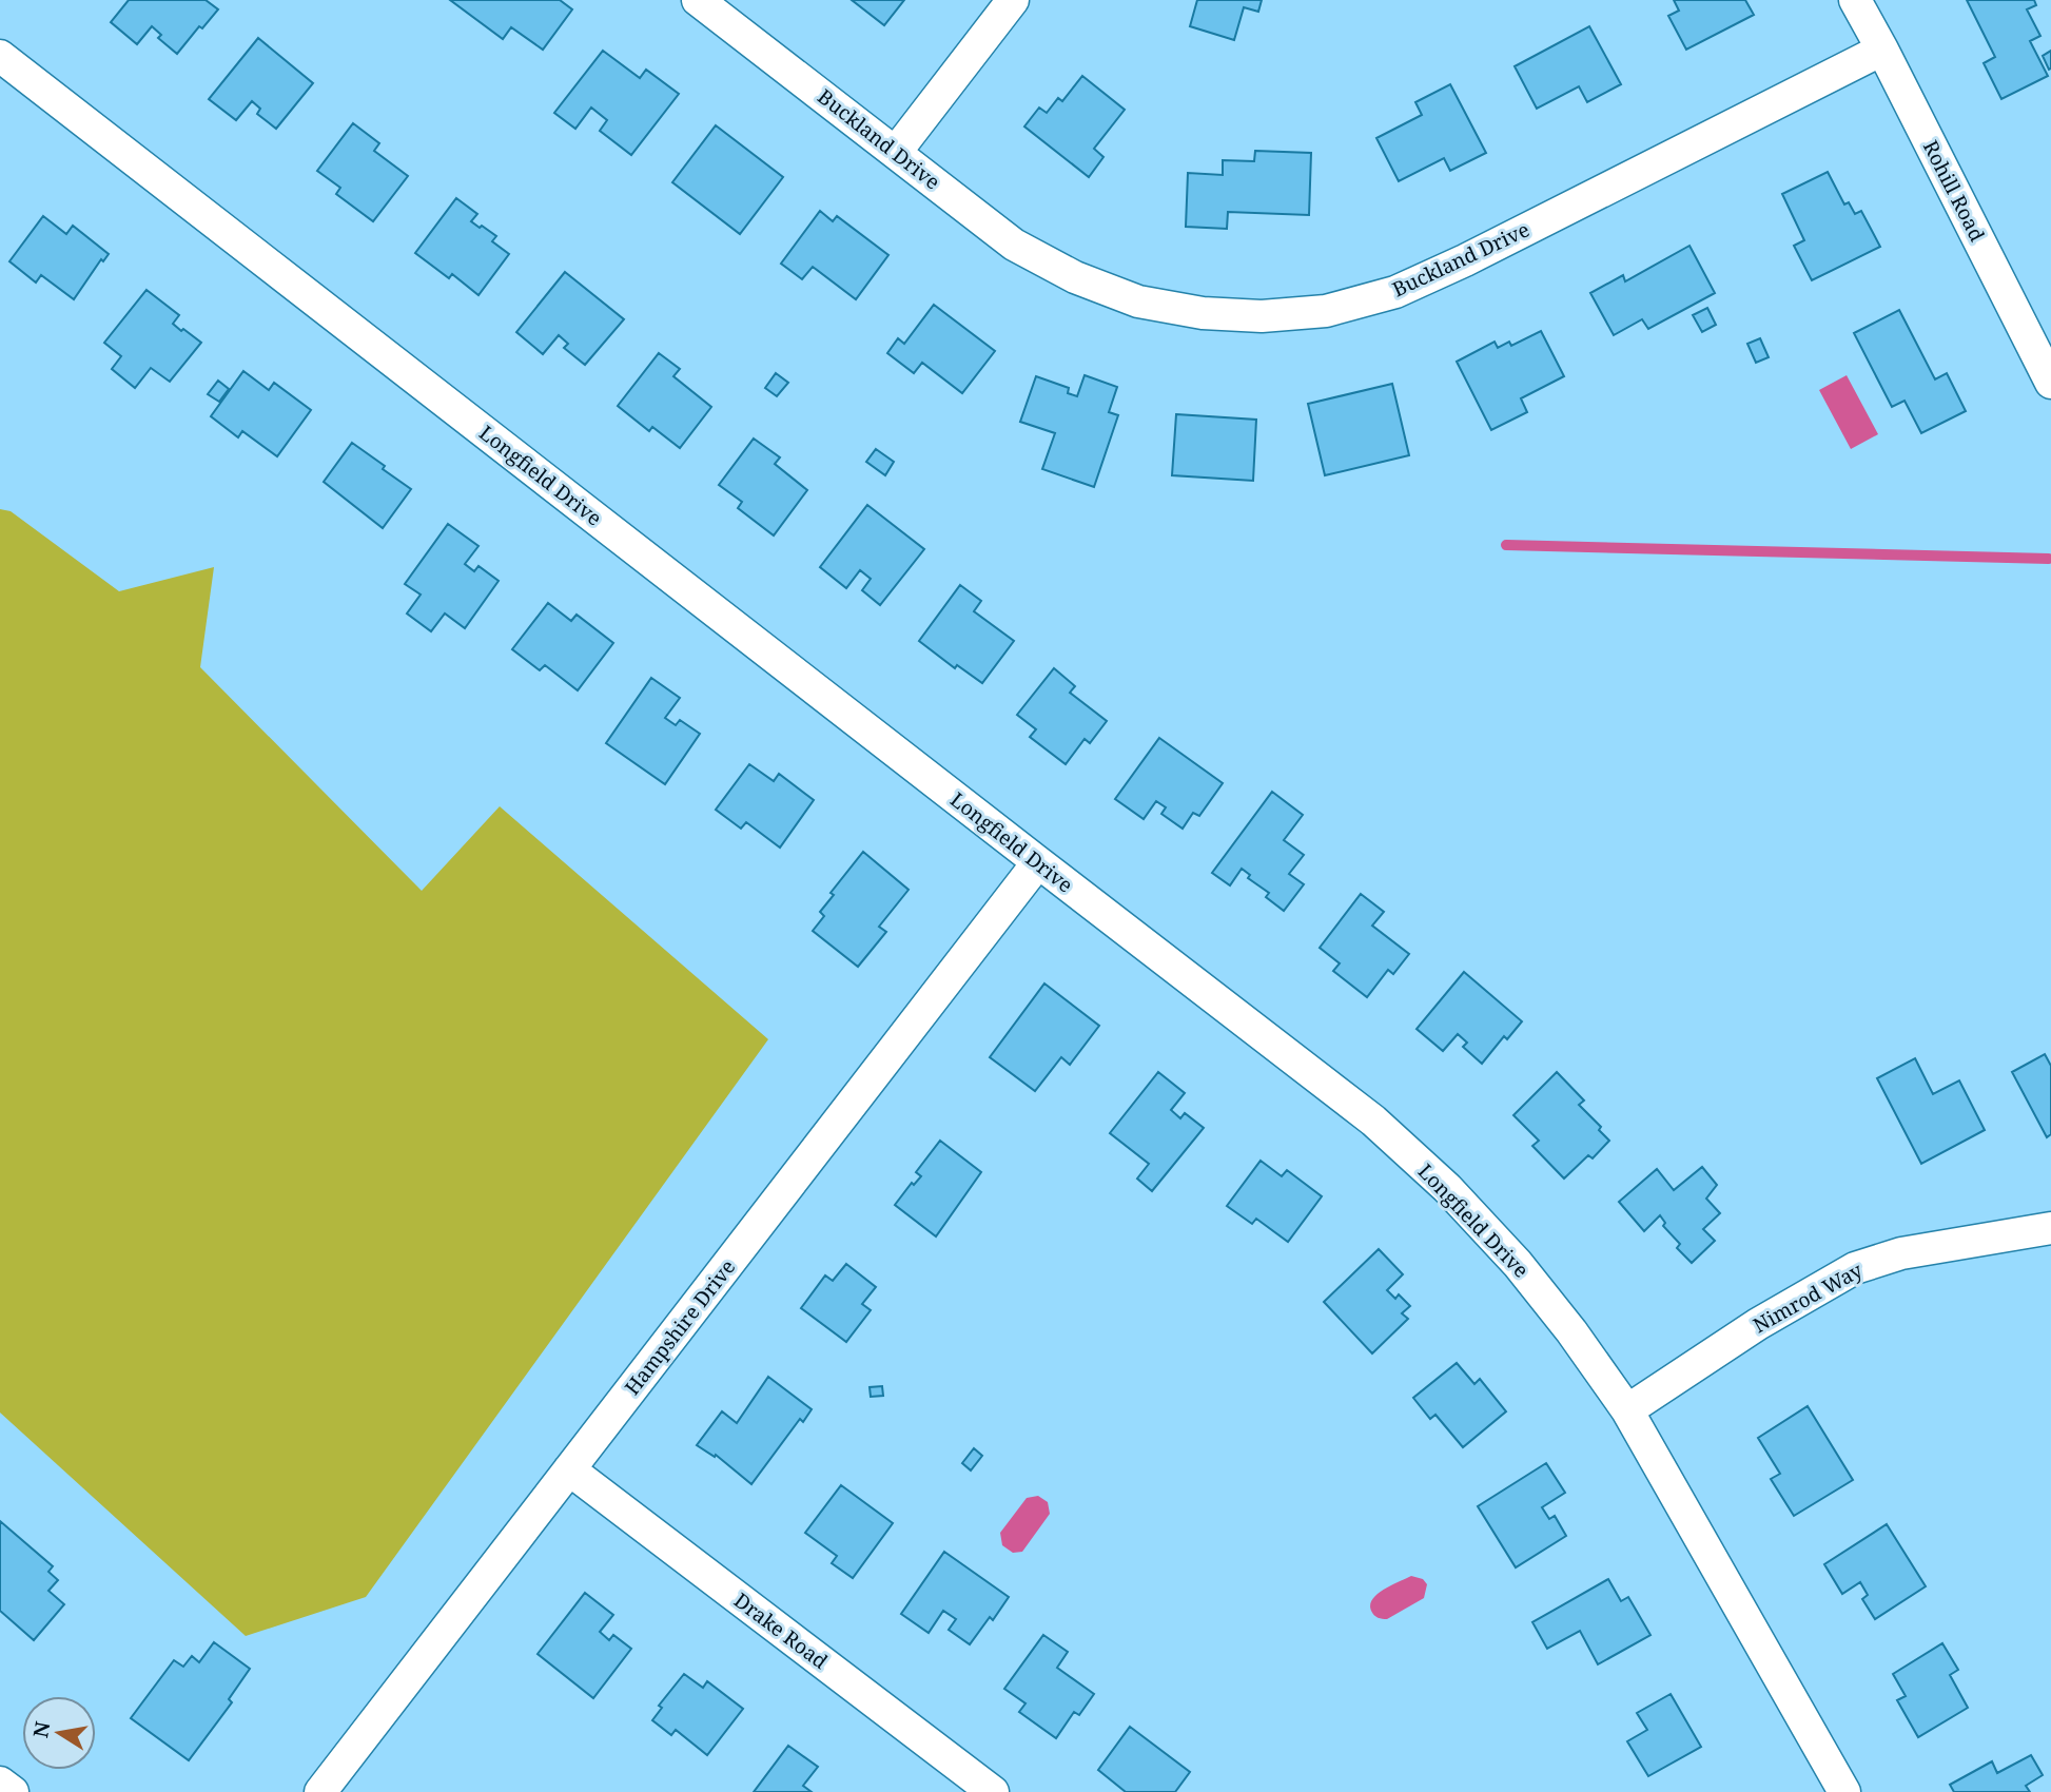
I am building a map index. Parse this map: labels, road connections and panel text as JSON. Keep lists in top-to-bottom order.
{
  "streets": {
    "street": [
      "Buckland Drive",
      "Rohill Road",
      "Longfield Drive",
      "Nimrod Way",
      "Hampshire Drive",
      "Drake Road"
    ]
  },
  "crossings": [
    ["Buckland Drive", "Rohill Road"],
    ["Longfield Drive", "Nimrod Way"],
    ["Longfield Drive", "Hampshire Drive"],
    ["Hampshire Drive", "Drake Road"]
  ],
  "north": "left"
}
